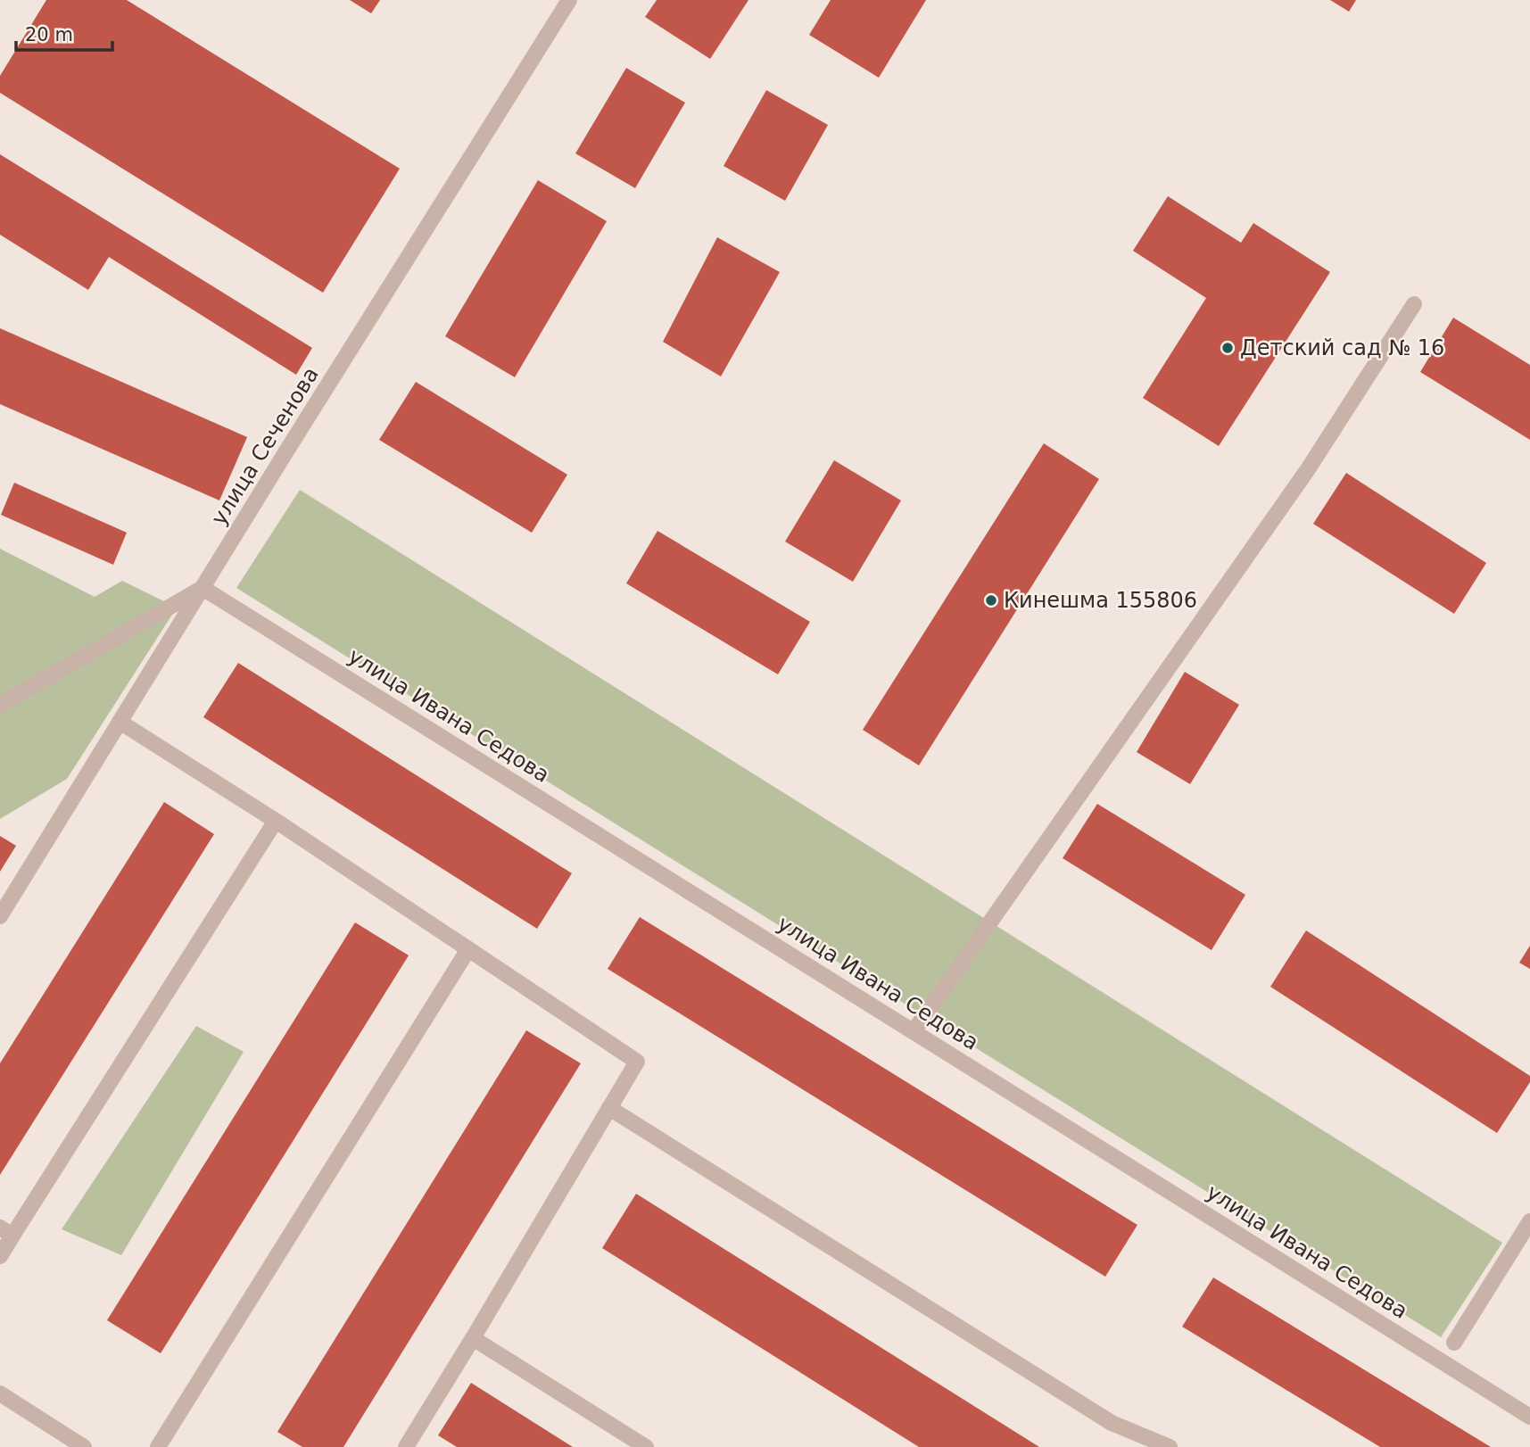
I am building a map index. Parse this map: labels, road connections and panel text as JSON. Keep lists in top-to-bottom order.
{
  "streets": {
    "street": ["улица Сеченова", "улица Ивана Седова"]
  },
  "crossings": [
    ["улица Сеченова", "улица Ивана Седова"]
  ],
  "places": ["Детский сад № 16", "Кинешма 155806"],
  "scale_bar": "20 m"
}
